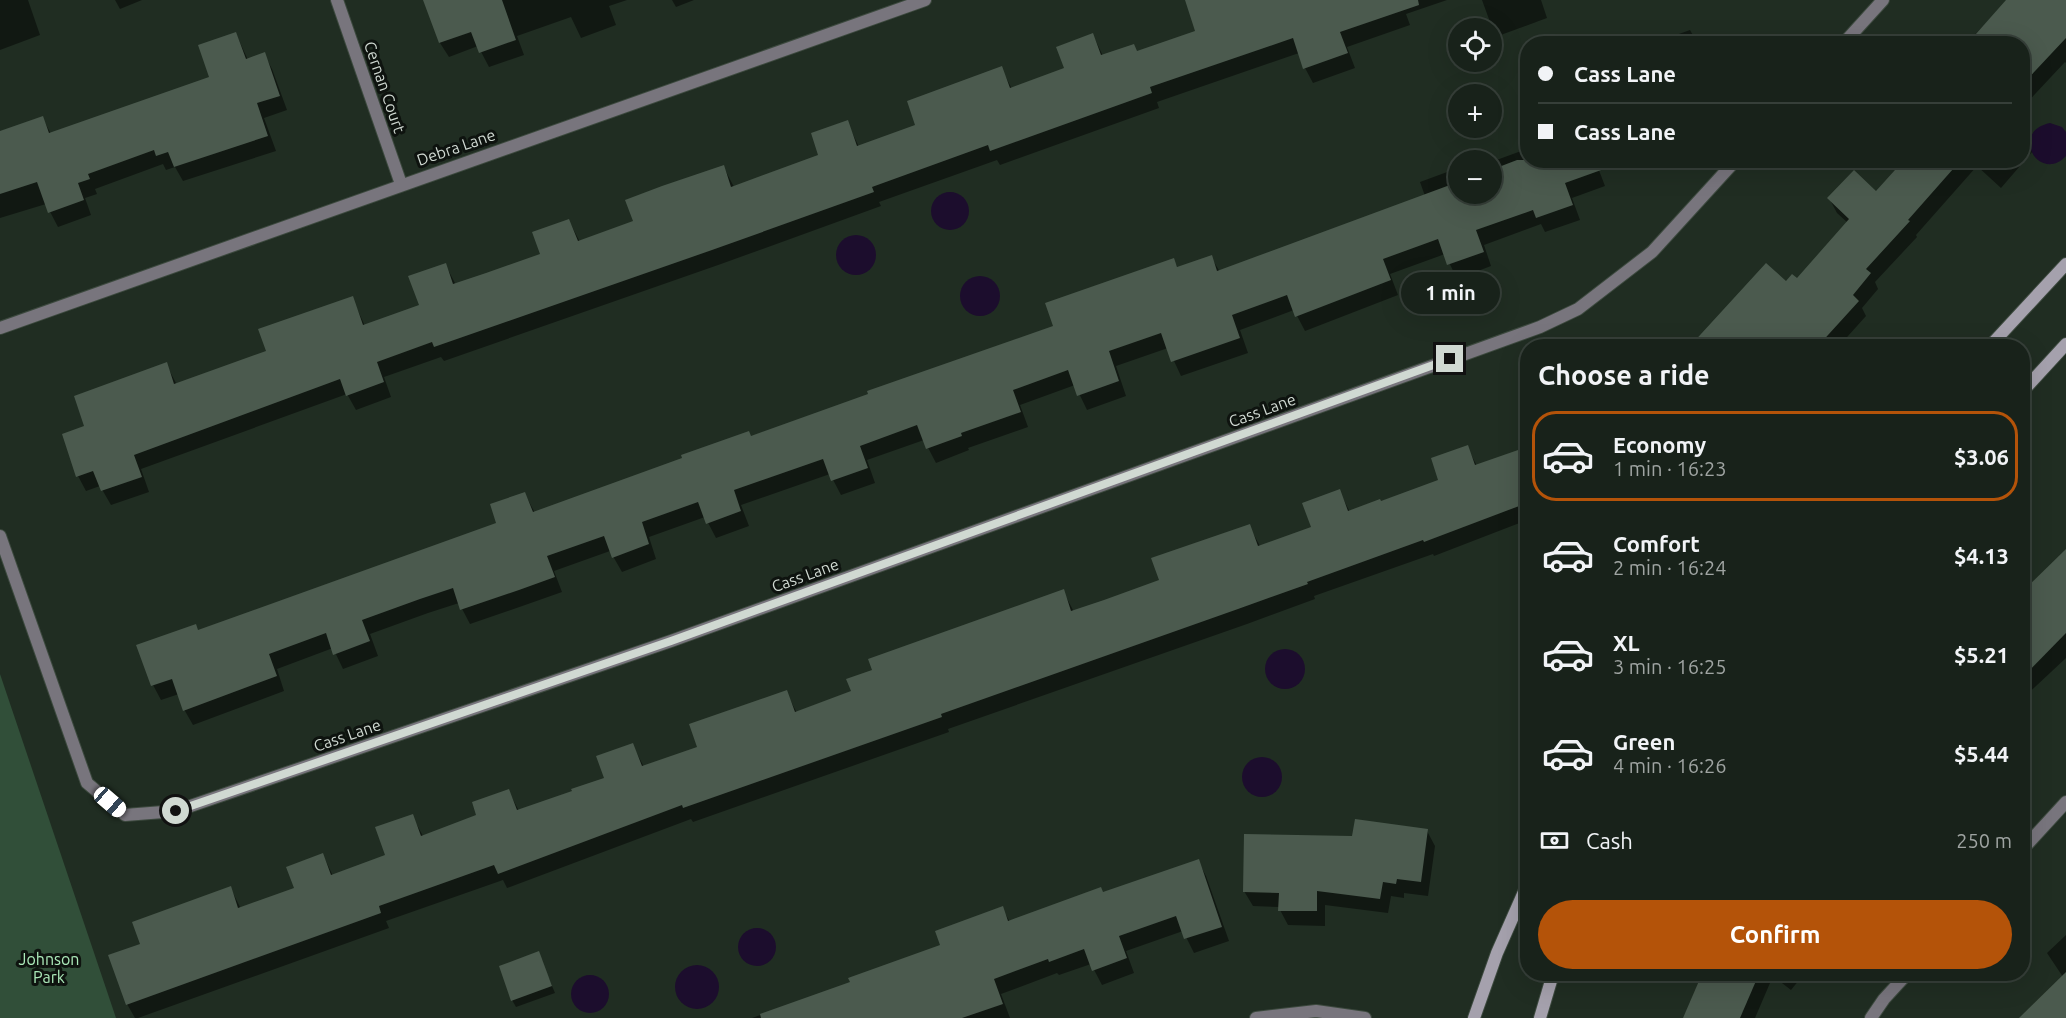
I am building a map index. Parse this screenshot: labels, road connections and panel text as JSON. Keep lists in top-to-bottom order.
{
  "streets": {
    "street": ["Cernan Court", "Debra Lane", "Cass Lane"]
  },
  "crossings": [
    ["Cernan Court", "Debra Lane"]
  ],
  "parks": ["Johnson Park"],
  "page": {
    "map_buttons": ["+", "−"],
    "banner": ["Cass Lane", "Cass Lane"],
    "bubble": "1 min",
    "heading": "Choose a ride",
    "list": [
      {
        "name": "Economy",
        "note": "1 min · 16:23",
        "value": "$3.06"
      },
      {
        "name": "Comfort",
        "note": "2 min · 16:24",
        "value": "$4.13"
      },
      {
        "name": "XL",
        "note": "3 min · 16:25",
        "value": "$5.21"
      },
      {
        "name": "Green",
        "note": "4 min · 16:26",
        "value": "$5.44"
      }
    ],
    "pay": ["Cash", "250 m"],
    "buttons": "Confirm"
  }
}
